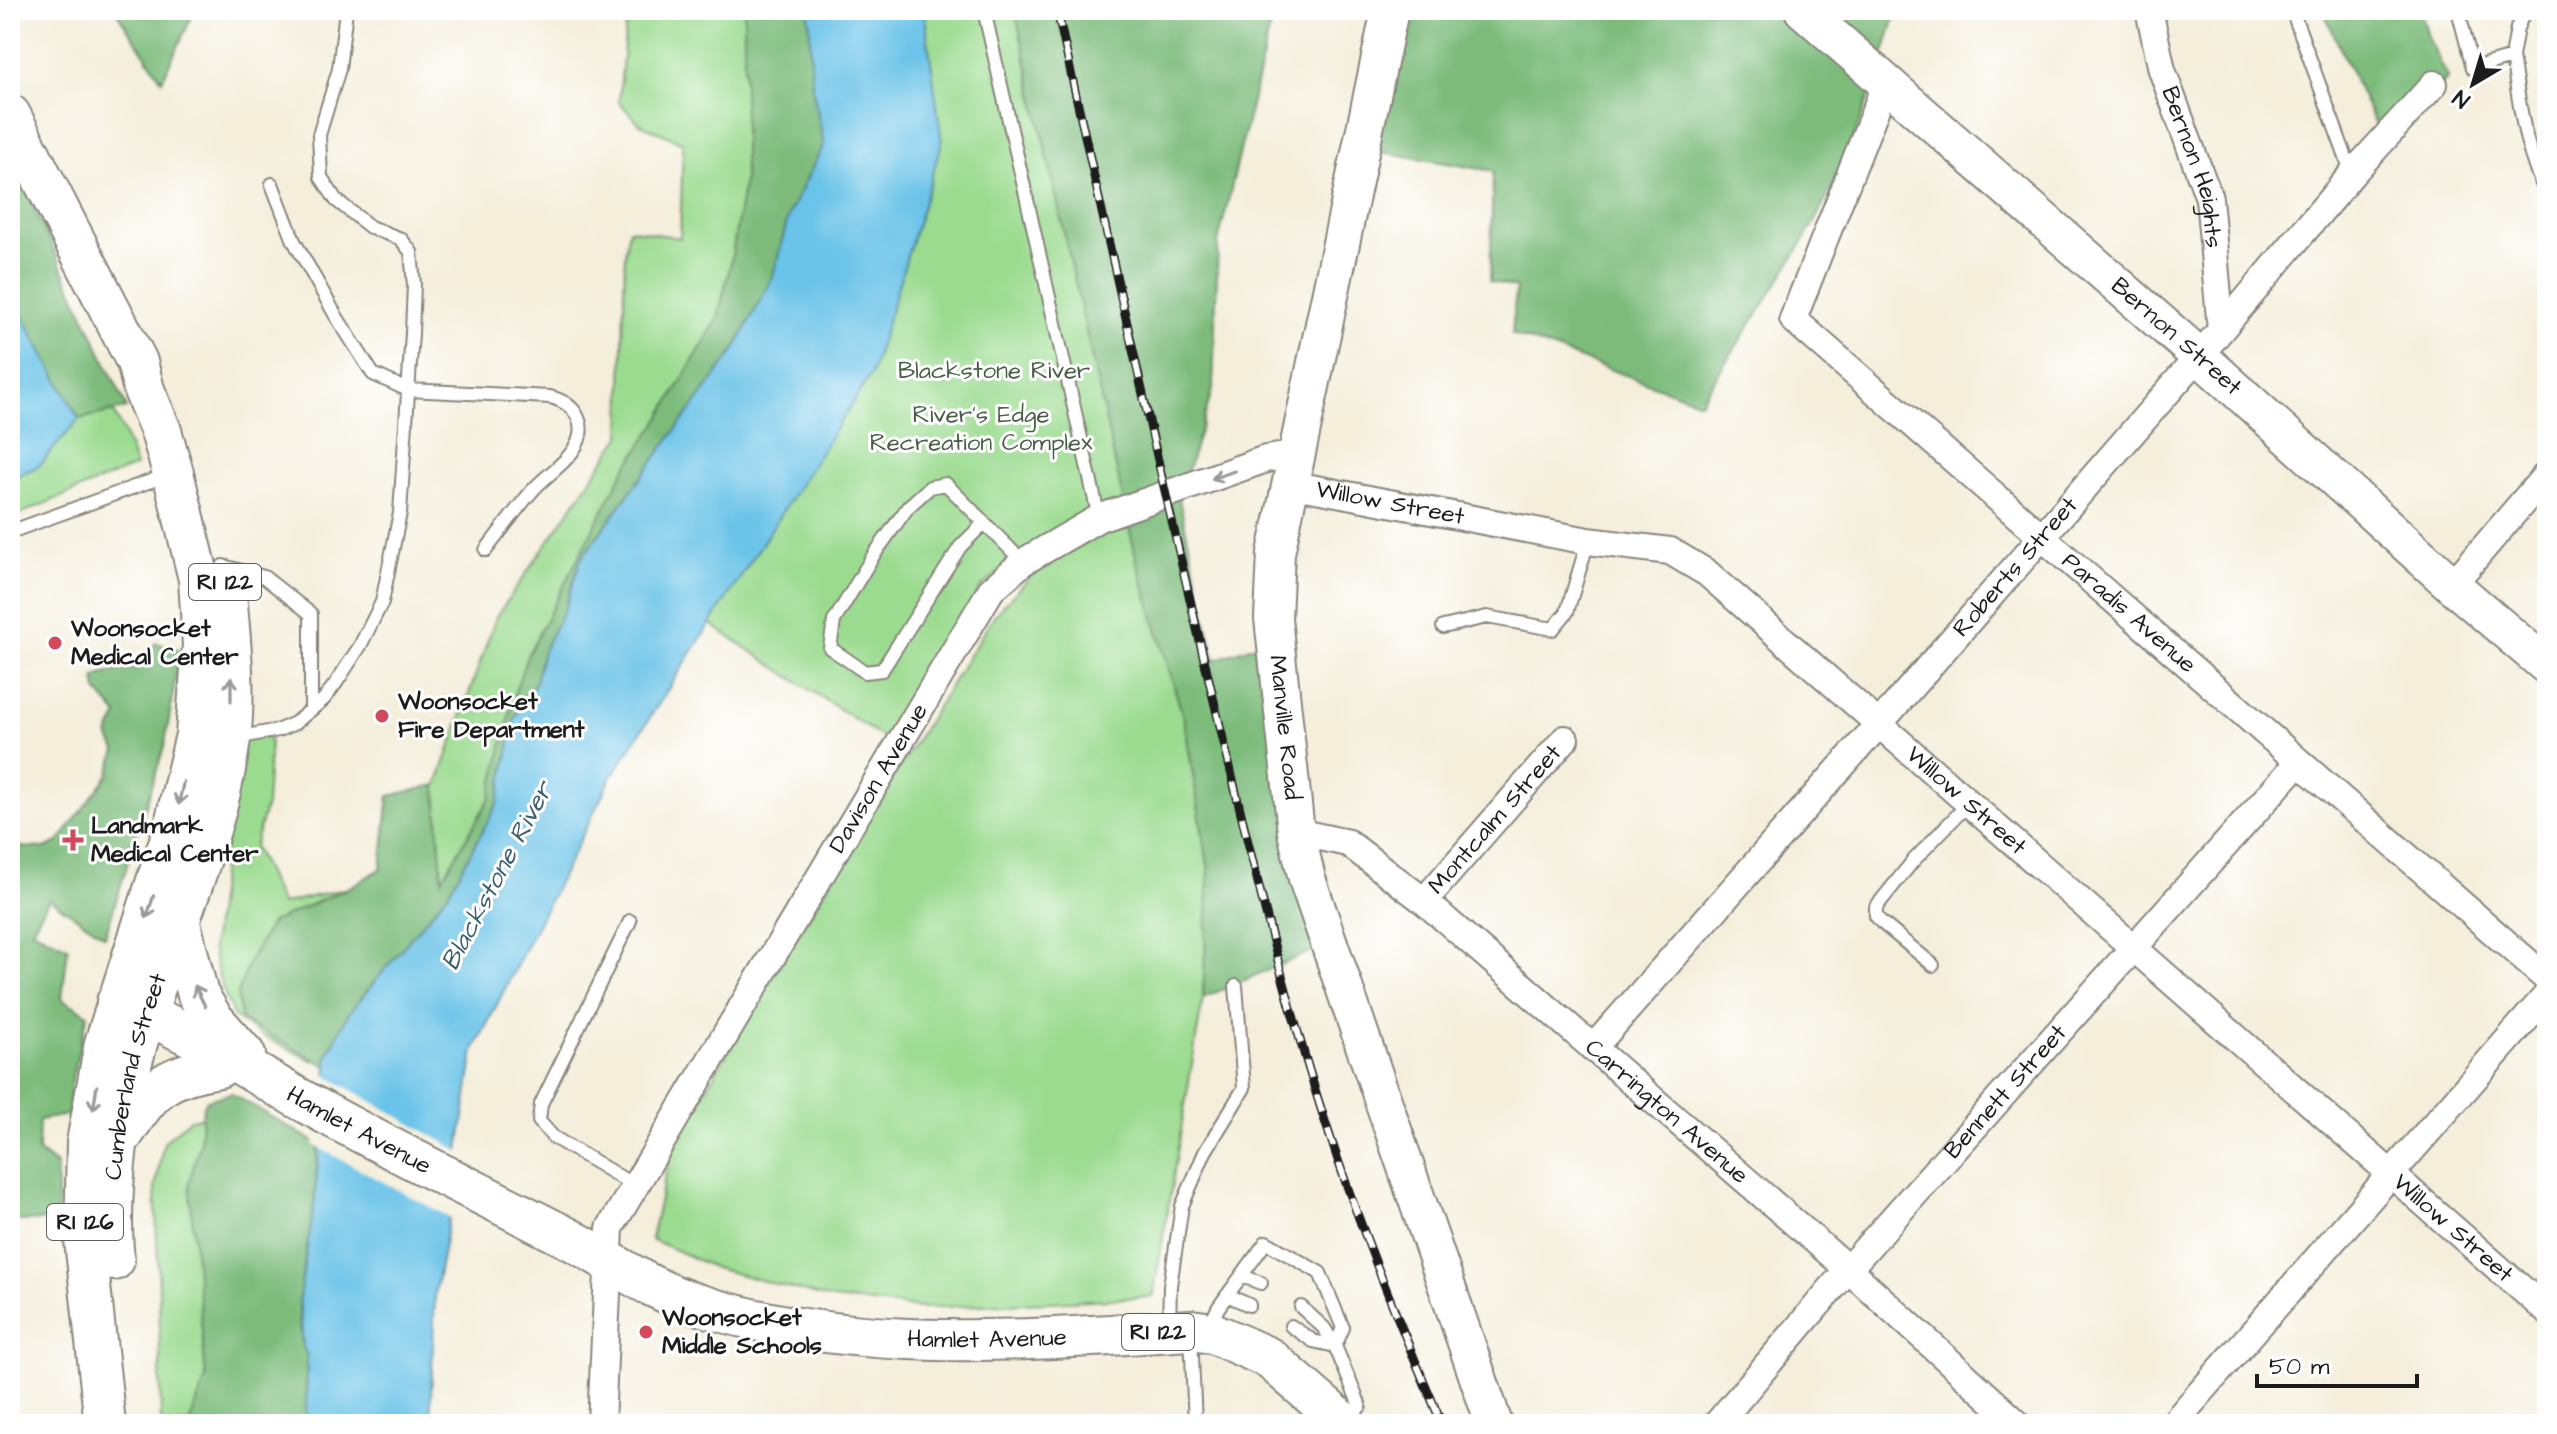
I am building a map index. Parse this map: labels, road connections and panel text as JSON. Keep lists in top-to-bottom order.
{
  "streets": {
    "main road": [
      "Bernon Street",
      "RI 122",
      "Manville Road",
      "Cumberland Street",
      "Hamlet Avenue",
      "RI 126"
    ],
    "street": [
      "Bernon Heights",
      "Willow Street",
      "Roberts Street",
      "Paradis Avenue",
      "Davison Avenue",
      "Montcalm Street",
      "Bennett Street",
      "Carrington Avenue"
    ]
  },
  "crossings": [
    ["Bernon Heights", "Bernon Street"],
    ["Bernon Heights", "Roberts Street"],
    ["Bernon Street", "Roberts Street"],
    ["Bernon Street", "Paradis Avenue"],
    ["Willow Street", "Roberts Street"],
    ["Willow Street", "Manville Road"],
    ["Willow Street", "Davison Avenue"],
    ["Willow Street", "Bennett Street"],
    ["Roberts Street", "Paradis Avenue"],
    ["Roberts Street", "Carrington Avenue"],
    ["RI 122", "Cumberland Street"],
    ["RI 122", "Hamlet Avenue"],
    ["Paradis Avenue", "Bennett Street"],
    ["Manville Road", "Davison Avenue"],
    ["Manville Road", "Carrington Avenue"],
    ["Davison Avenue", "Hamlet Avenue"],
    ["Montcalm Street", "Carrington Avenue"],
    ["Cumberland Street", "Hamlet Avenue"],
    ["Bennett Street", "Carrington Avenue"]
  ],
  "water": ["Blackstone River"],
  "parks": ["Blackstone River", "River's Edge Recreation Complex"],
  "places": {
    "other": ["Woonsocket Medical Center", "Woonsocket Fire Department", "Woonsocket Middle Schools"],
    "health": ["Landmark Medical Center"]
  },
  "scale_bar": "50 m",
  "north": "bottom left"
}
